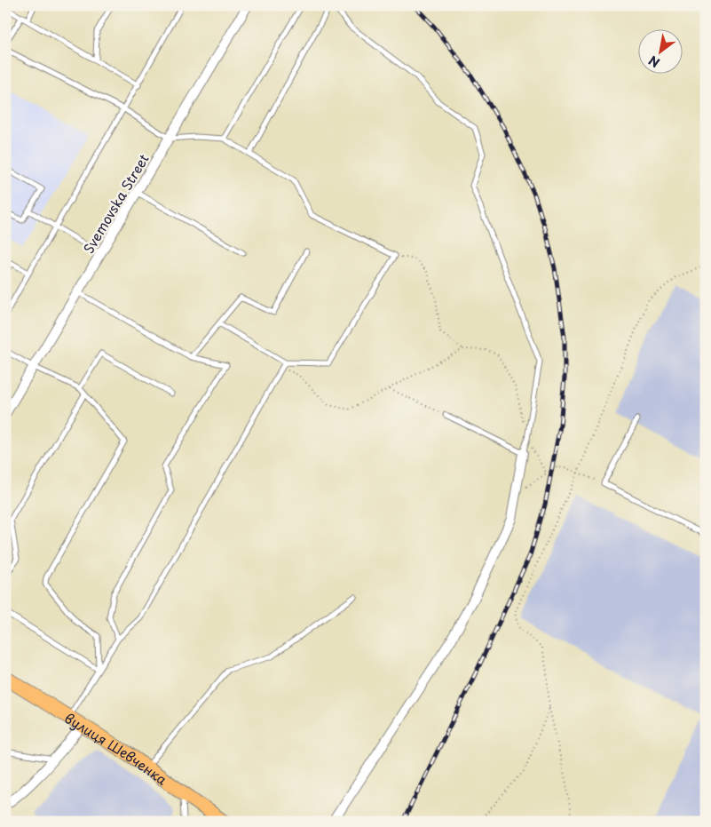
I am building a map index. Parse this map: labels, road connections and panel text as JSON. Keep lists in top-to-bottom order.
{
  "streets": {
    "main road": ["вулиця Шевченка"],
    "street": ["Svemovska Street"]
  },
  "north": "bottom left"
}
